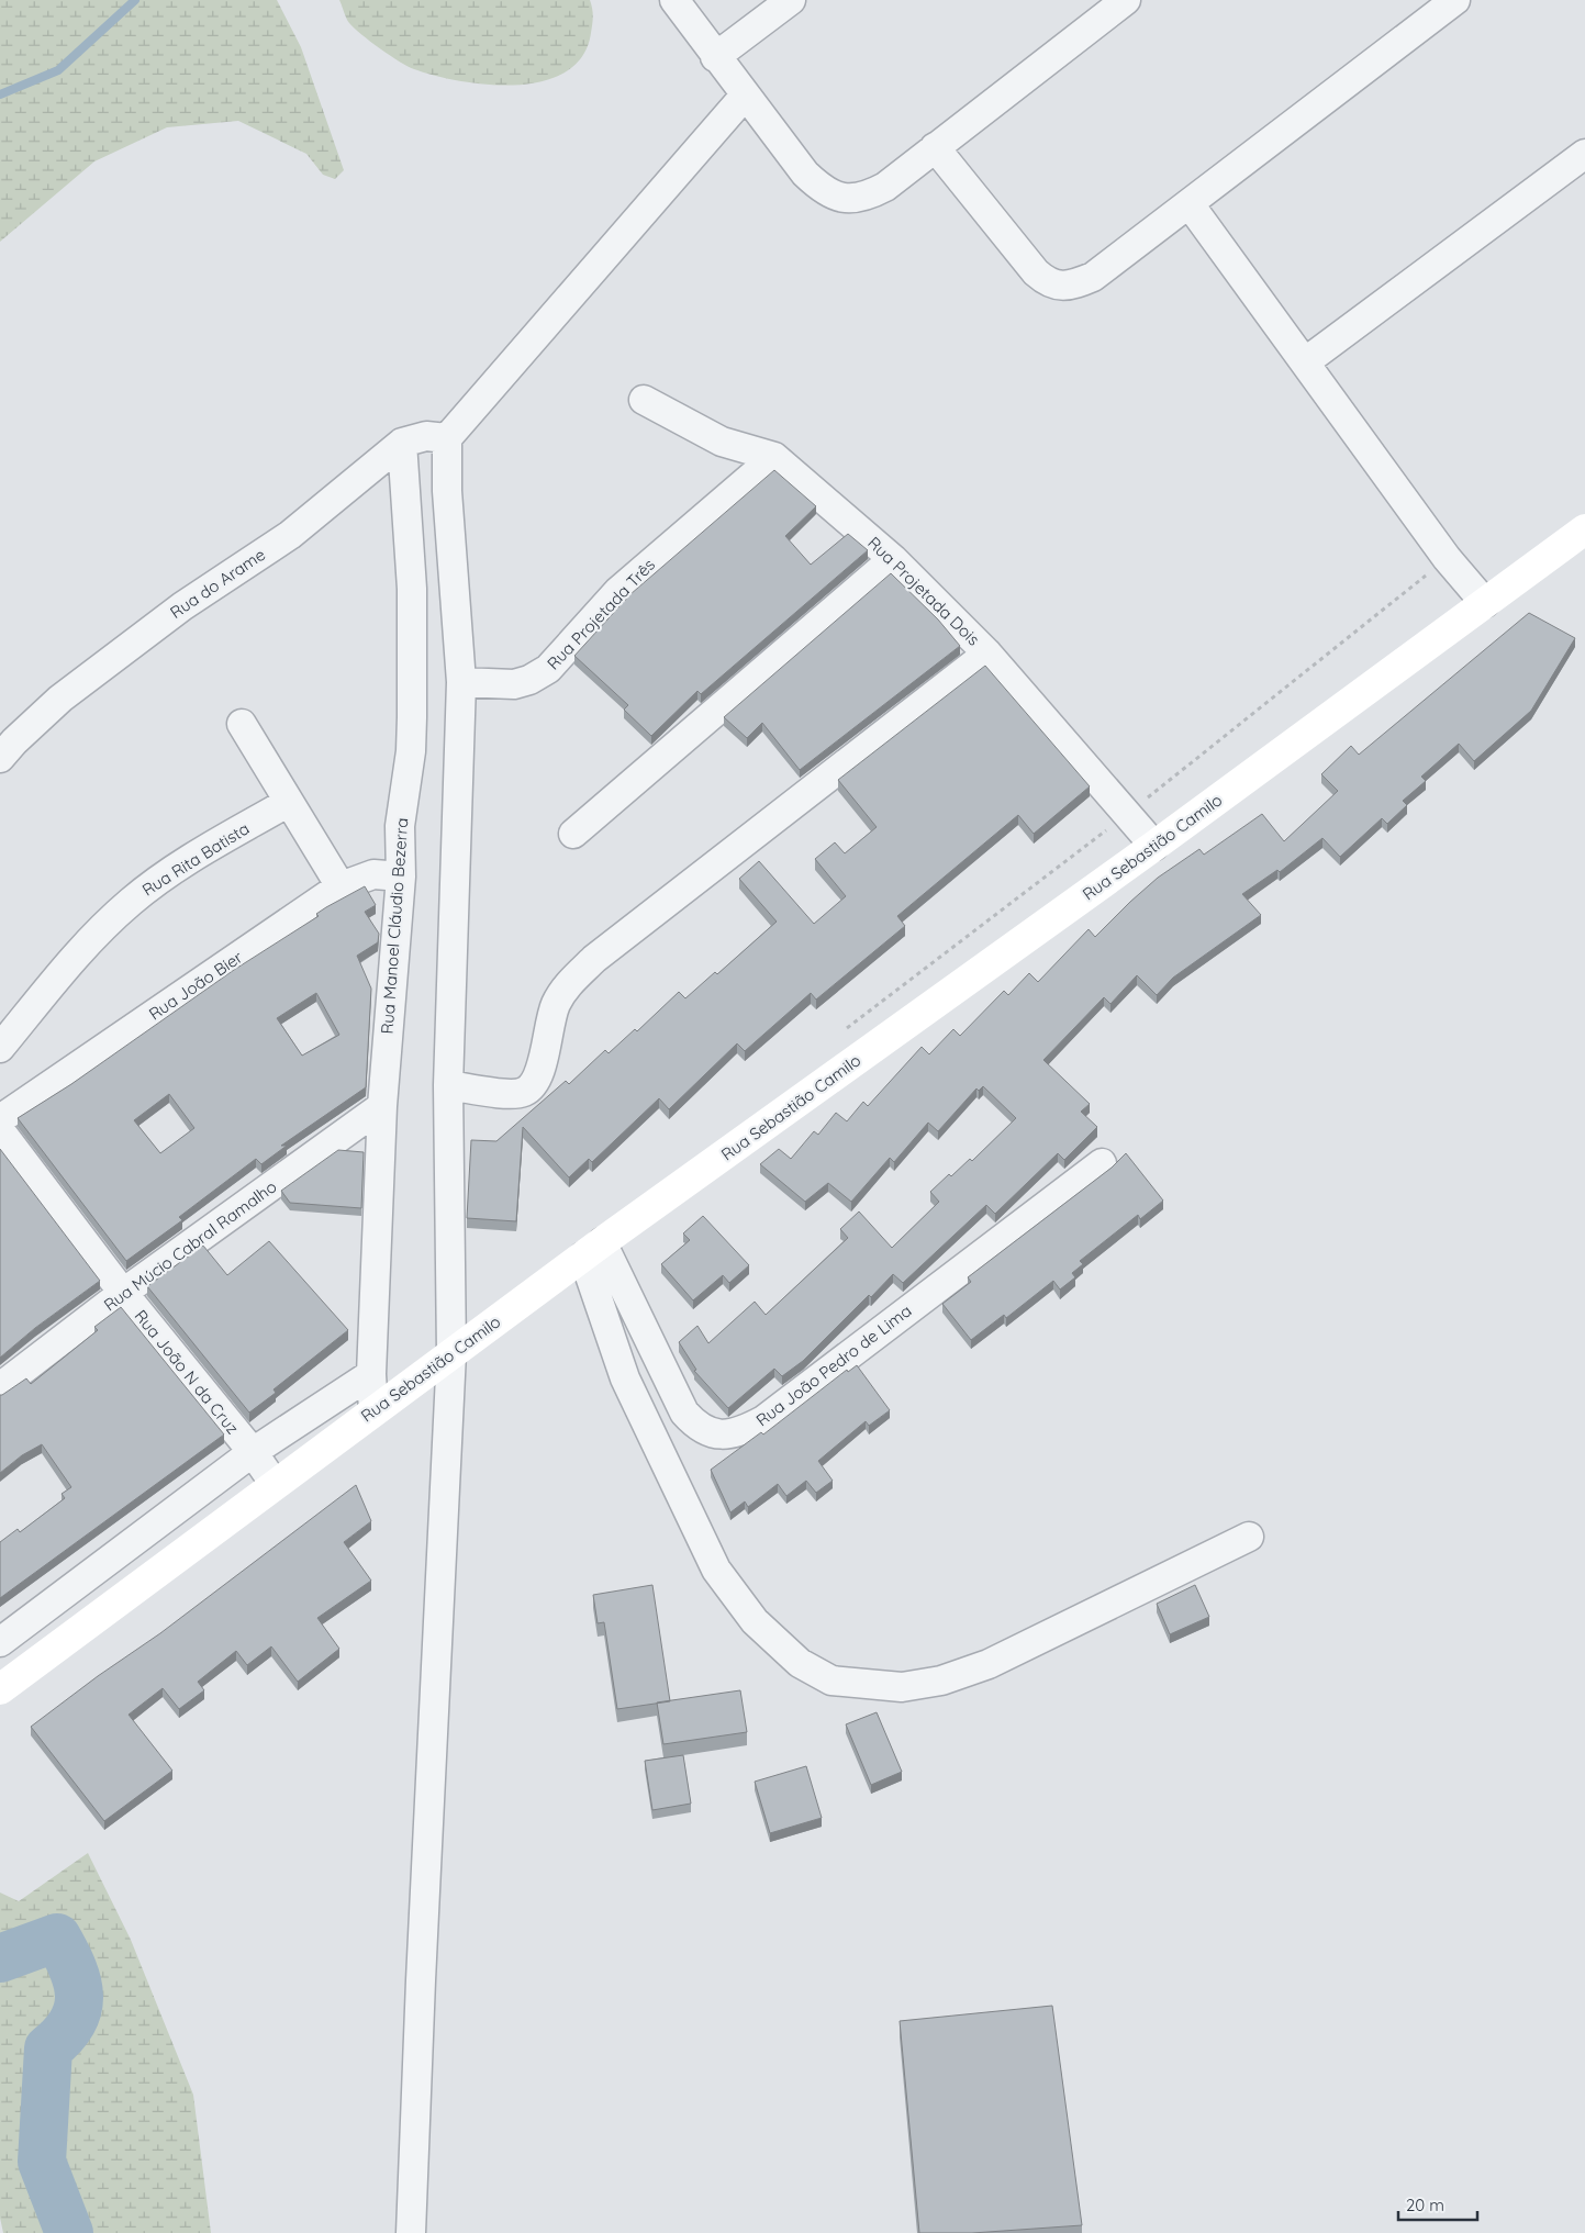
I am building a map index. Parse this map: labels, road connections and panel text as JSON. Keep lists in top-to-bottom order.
{
  "streets": {
    "main road": ["Rua Sebastião Camilo"],
    "street": [
      "Rua do Arame",
      "Rua Projetada Dois",
      "Rua Projetada Três",
      "Rua Rita Batista",
      "Rua Manoel Cláudio Bezerra",
      "Rua João Bier",
      "Rua Múcio Cabral Ramalho",
      "Rua João Pedro de Lima",
      "Rua João N da Cruz"
    ]
  },
  "crossings": [
    ["Rua do Arame", "Rua Manoel Cláudio Bezerra"],
    ["Rua Projetada Dois", "Rua Projetada Três"],
    ["Rua Projetada Dois", "Rua Sebastião Camilo"],
    ["Rua Sebastião Camilo", "Rua Manoel Cláudio Bezerra"],
    ["Rua Sebastião Camilo", "Rua João Pedro de Lima"],
    ["Rua Sebastião Camilo", "Rua João N da Cruz"],
    ["Rua Manoel Cláudio Bezerra", "Rua João Bier"],
    ["Rua Manoel Cláudio Bezerra", "Rua Múcio Cabral Ramalho"],
    ["Rua Múcio Cabral Ramalho", "Rua João N da Cruz"]
  ],
  "scale_bar": "20 m"
}
